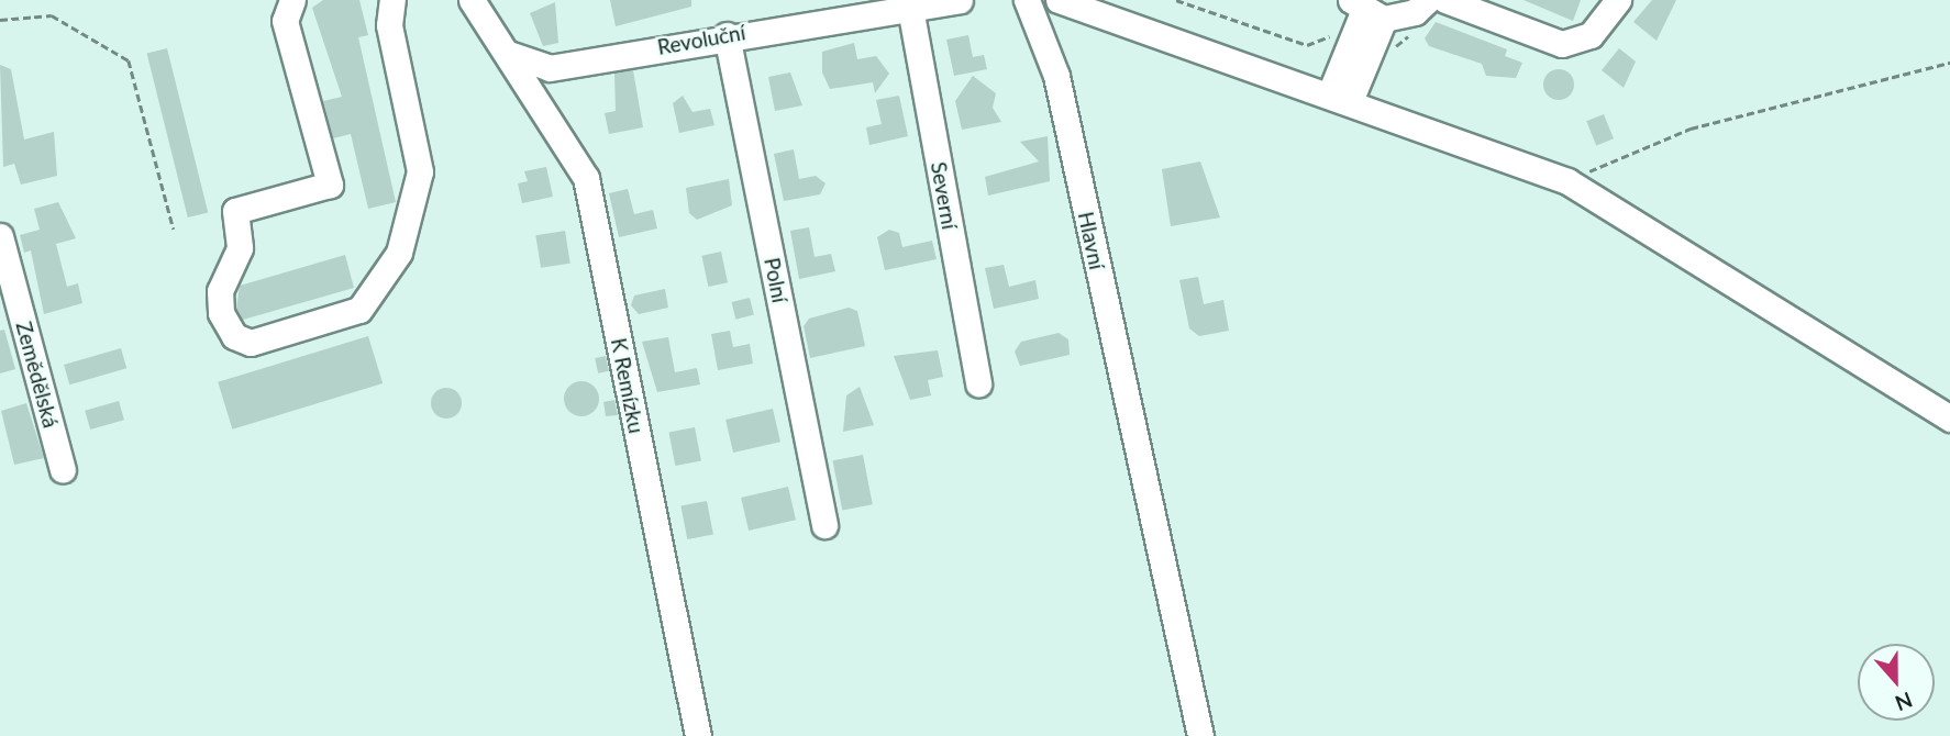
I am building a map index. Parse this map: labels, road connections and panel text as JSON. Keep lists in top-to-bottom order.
{
  "streets": {
    "street": [
      "Revoluční",
      "Severní",
      "Hlavní",
      "Polní",
      "Zemědělská",
      "K Remízku"
    ]
  },
  "crossings": [
    ["Revoluční", "Severní"],
    ["Revoluční", "Polní"],
    ["Revoluční", "K Remízku"]
  ],
  "north": "bottom"
}
